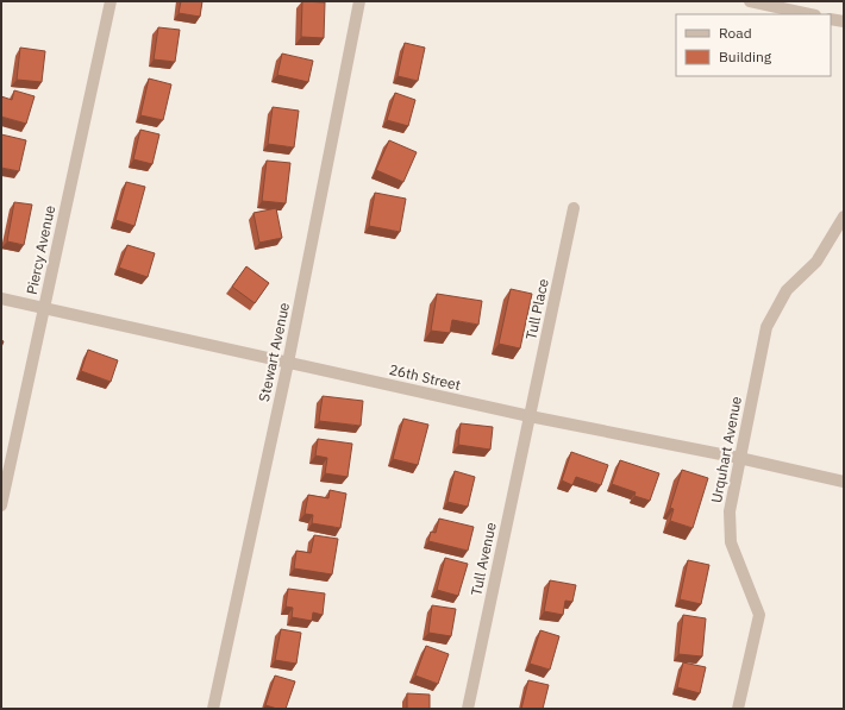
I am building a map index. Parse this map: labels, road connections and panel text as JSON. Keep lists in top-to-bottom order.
{
  "streets": {
    "street": [
      "Piercy Avenue",
      "Tull Place",
      "Stewart Avenue",
      "26th Street",
      "Urquhart Avenue",
      "Tull Avenue"
    ]
  },
  "crossings": [
    ["Piercy Avenue", "26th Street"],
    ["Tull Place", "26th Street"],
    ["Tull Place", "Tull Avenue"],
    ["Stewart Avenue", "26th Street"],
    ["26th Street", "Urquhart Avenue"],
    ["26th Street", "Tull Avenue"]
  ],
  "legend": ["Road", "Building"]
}
